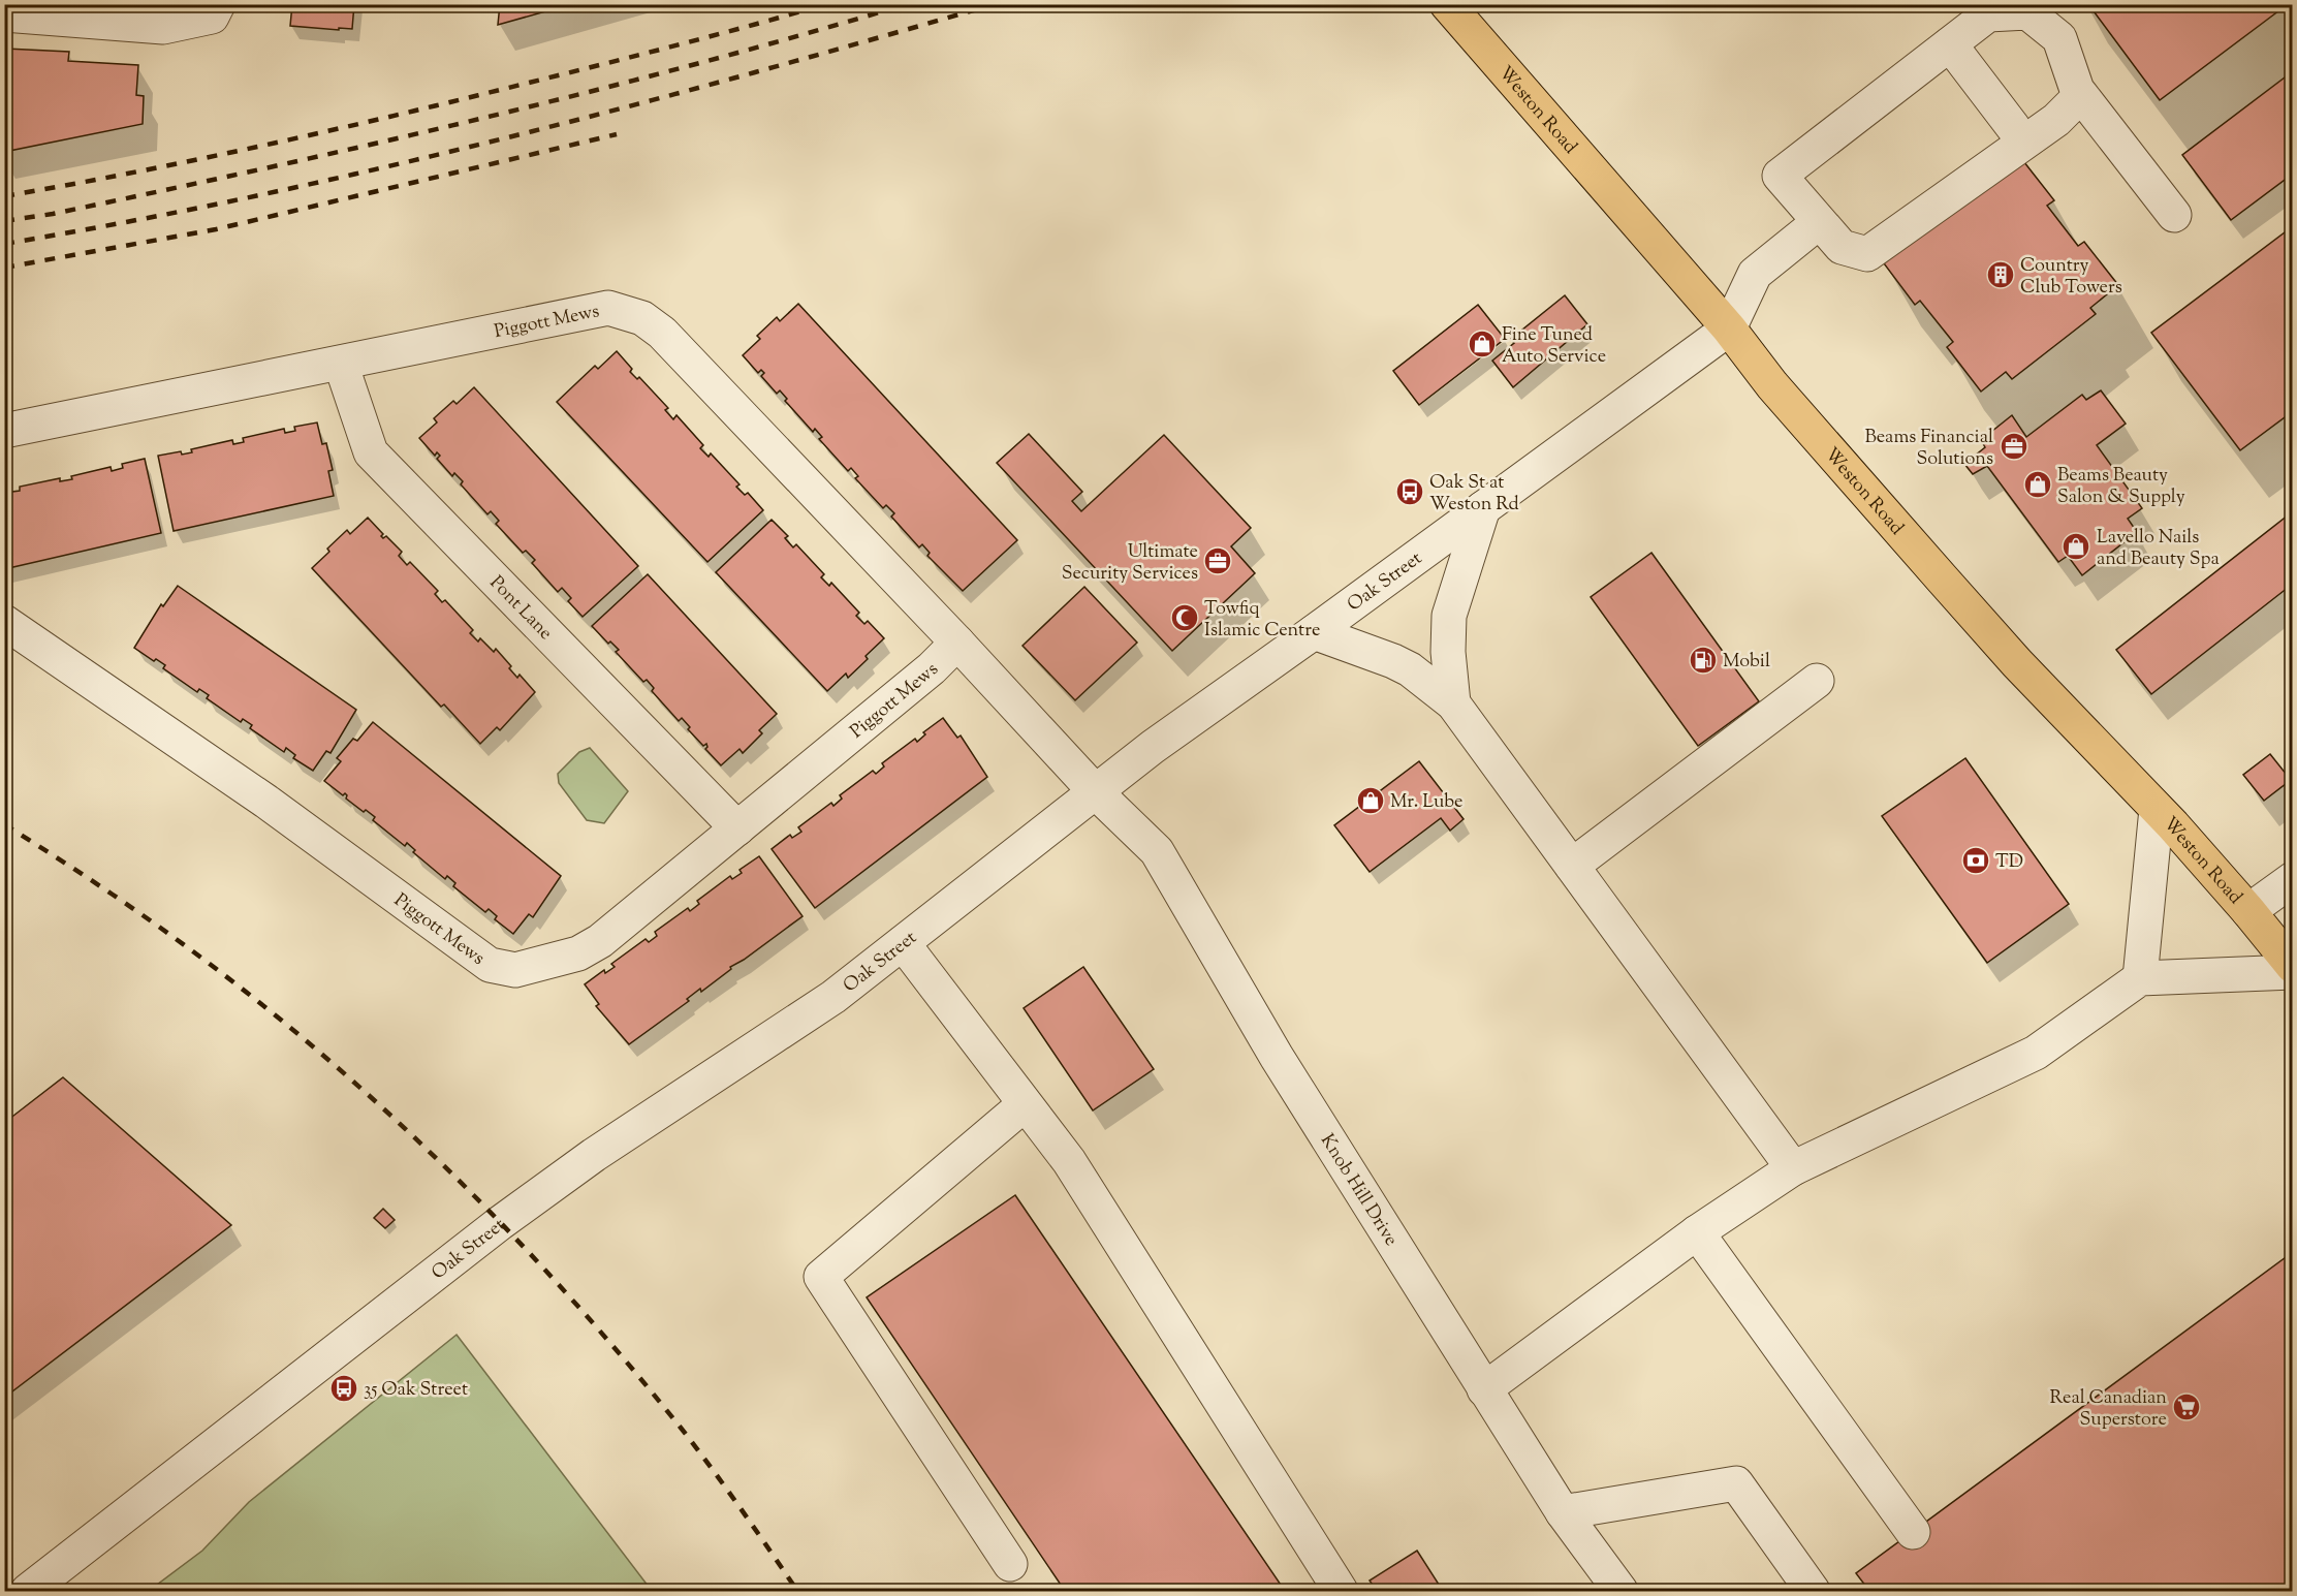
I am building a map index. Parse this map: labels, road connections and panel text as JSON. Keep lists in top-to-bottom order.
{
  "streets": {
    "main road": ["Weston Road"],
    "street": [
      "Piggott Mews",
      "Oak Street",
      "Pont Lane",
      "Knob Hill Drive"
    ]
  },
  "crossings": [
    ["Weston Road", "Oak Street"],
    ["Piggott Mews", "Oak Street"],
    ["Piggott Mews", "Pont Lane"],
    ["Piggott Mews", "Knob Hill Drive"],
    ["Oak Street", "Knob Hill Drive"]
  ],
  "places": {
    "building": ["Country Club Towers"],
    "shop": [
      "Fine Tuned Auto Service",
      "Beams Beauty Salon & Supply",
      "Lavello Nails and Beauty Spa",
      "Mr. Lube"
    ],
    "office": ["Beams Financial Solutions", "Ultimate Security Services"],
    "bus stop": ["Oak St at Weston Rd", "35 Oak Street"],
    "mosque": ["Towfiq Islamic Centre"],
    "fuel station": ["Mobil"],
    "bank": ["TD"],
    "supermarket": ["Real Canadian Superstore"]
  }
}
